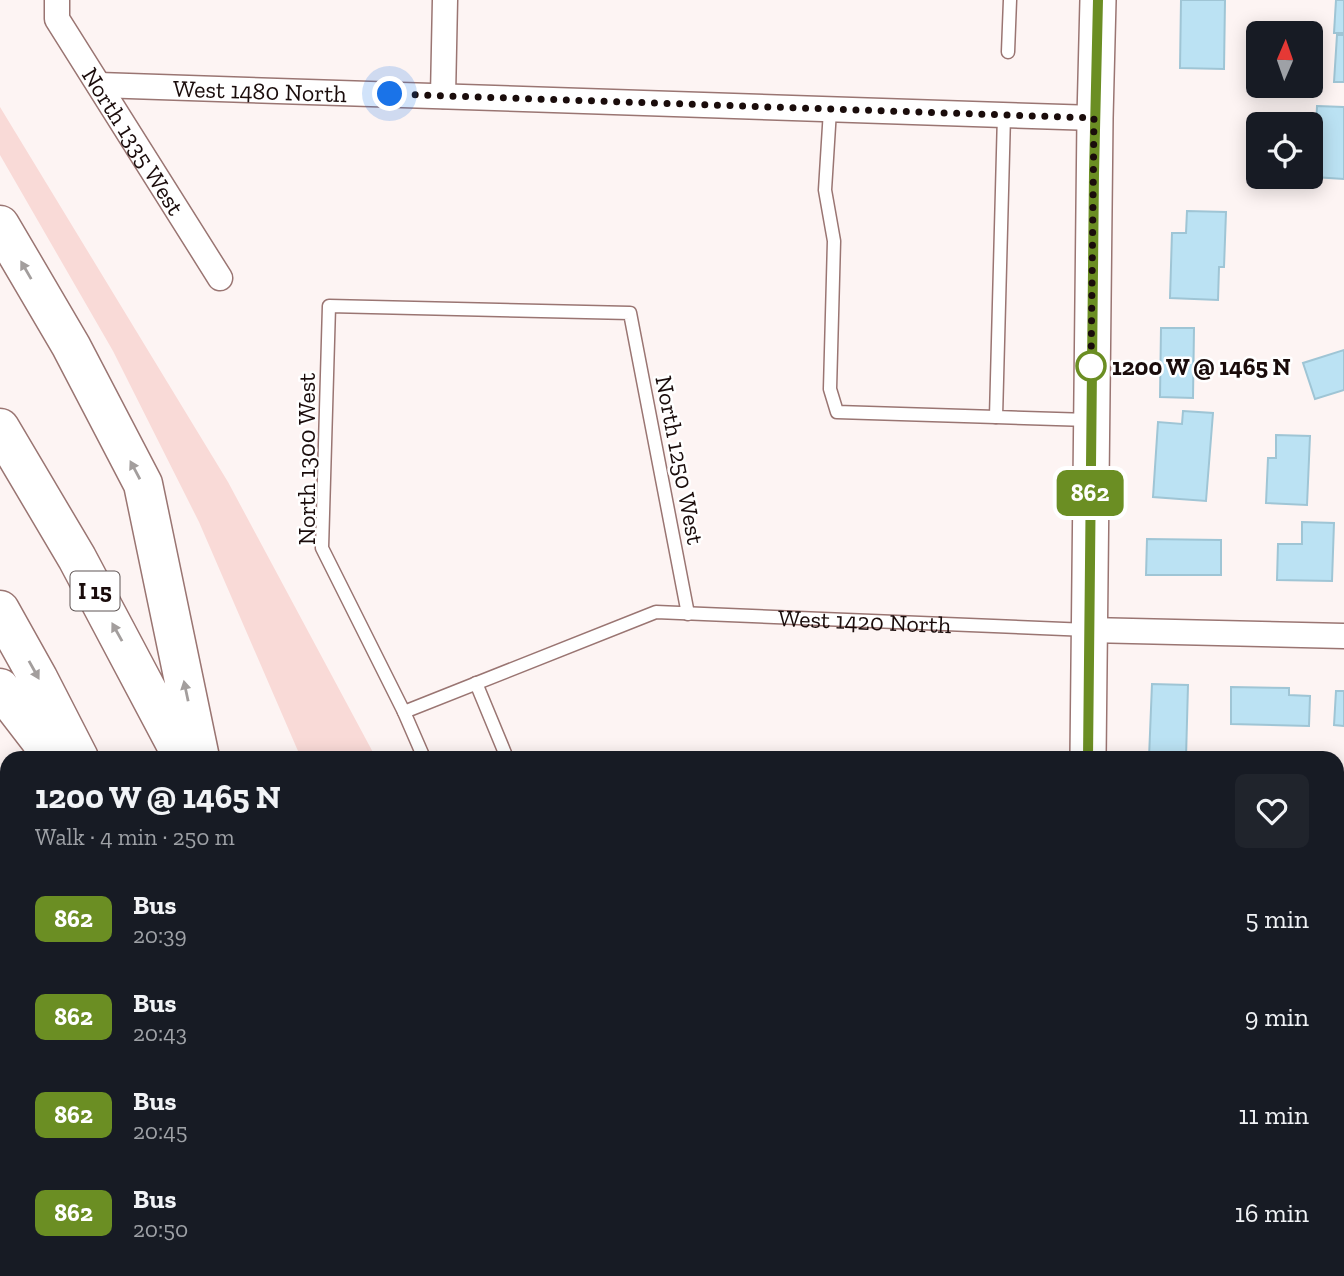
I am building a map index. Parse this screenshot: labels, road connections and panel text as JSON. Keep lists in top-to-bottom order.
{
  "streets": {
    "highway": ["I 15"],
    "street": ["West 1480 North", "North 1335 West", "West 1420 North"],
    "lane": ["North 1300 West", "North 1250 West"]
  },
  "crossings": [
    ["West 1480 North", "North 1335 West"],
    ["North 1300 West", "North 1250 West"],
    ["North 1300 West", "West 1420 North"],
    ["North 1250 West", "West 1420 North"]
  ],
  "places": ["1200 W @ 1465 N"],
  "lines": ["bus line 862"],
  "north": "top",
  "page": {
    "on_map": "862",
    "heading": ["1200 W @ 1465 N", "Walk · 4 min · 250 m"],
    "list": [
      {
        "mark": "862",
        "name": "Bus",
        "note": "20:39",
        "value": "5 min"
      },
      {
        "mark": "862",
        "name": "Bus",
        "note": "20:43",
        "value": "9 min"
      },
      {
        "mark": "862",
        "name": "Bus",
        "note": "20:45",
        "value": "11 min"
      },
      {
        "mark": "862",
        "name": "Bus",
        "note": "20:50",
        "value": "16 min"
      }
    ]
  }
}
